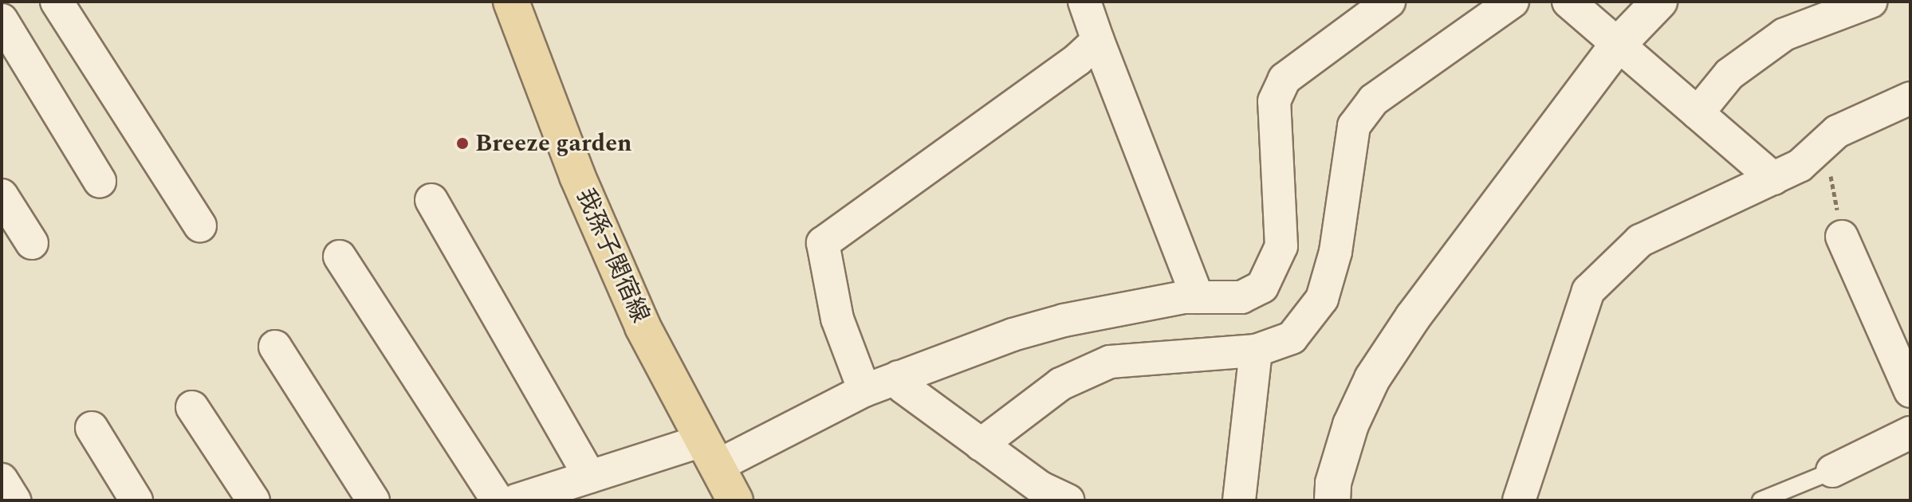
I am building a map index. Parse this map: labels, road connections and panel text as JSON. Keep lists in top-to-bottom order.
{
  "streets": {
    "main road": ["我孫子関宿線"]
  },
  "places": ["Breeze garden"]
}
